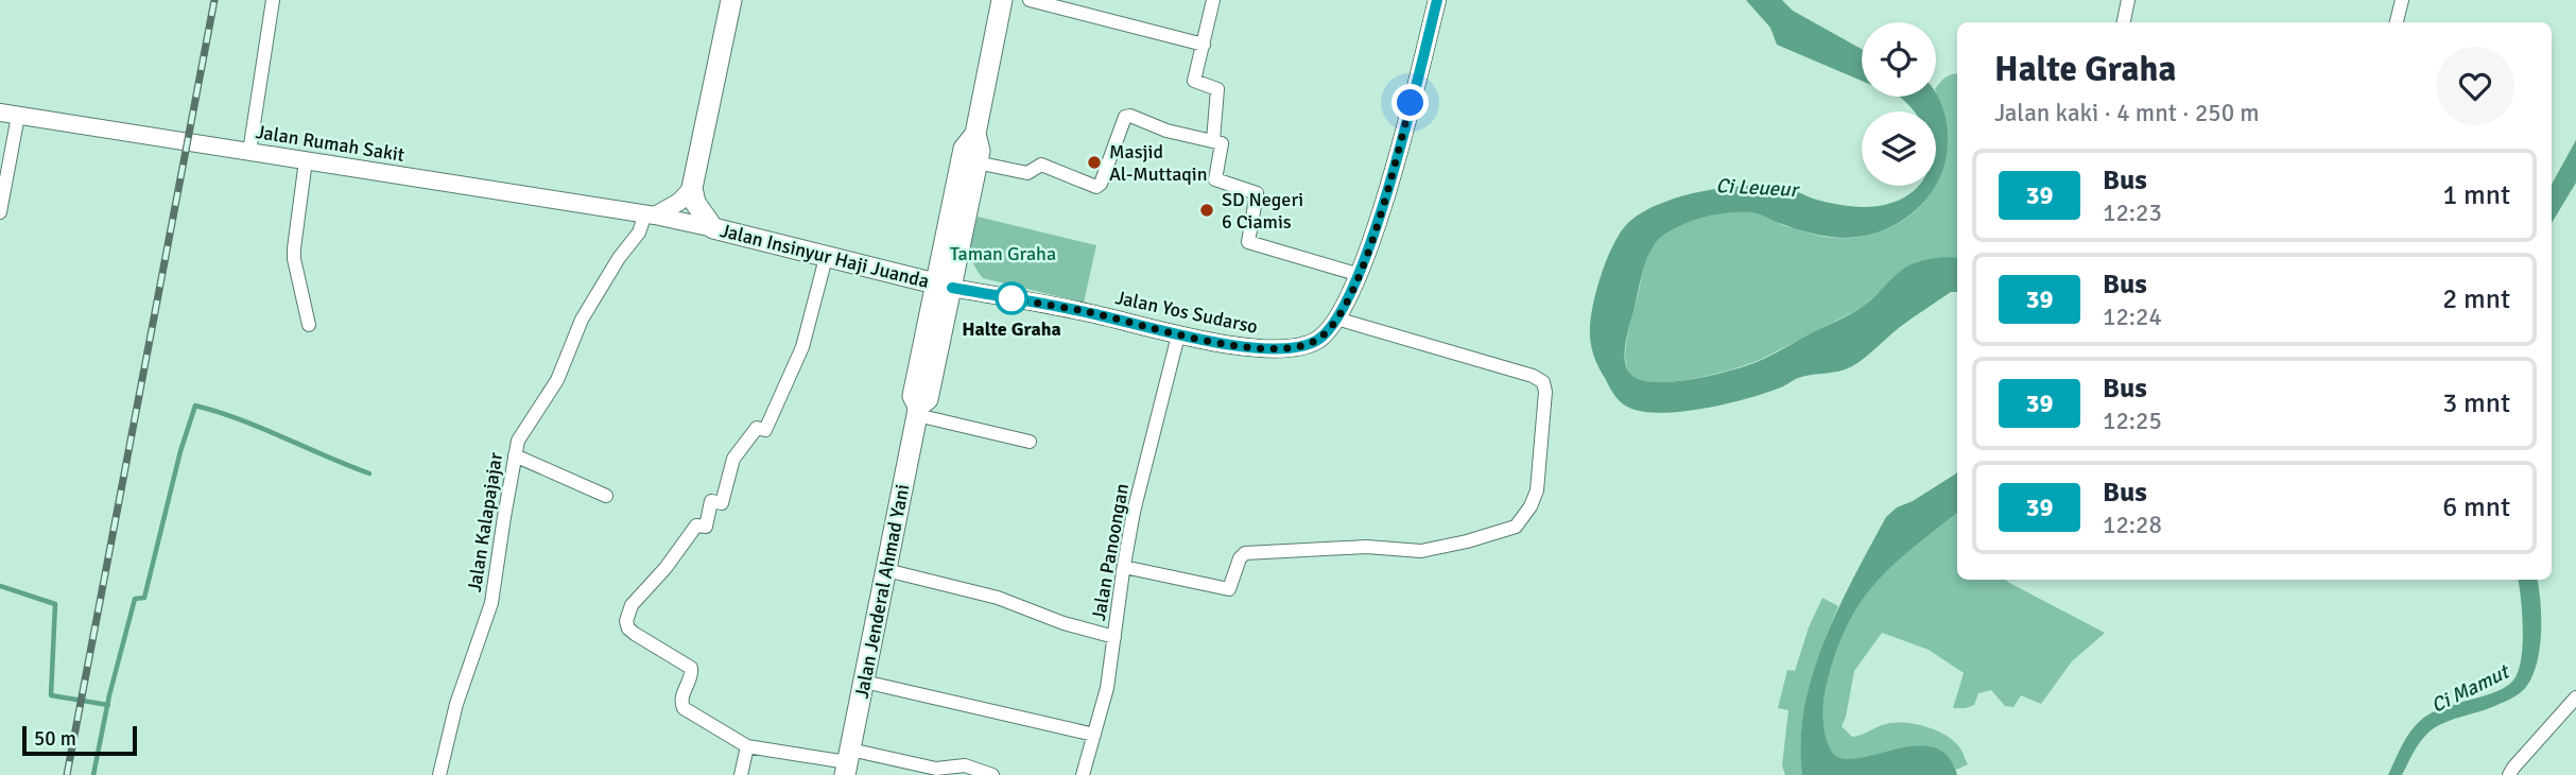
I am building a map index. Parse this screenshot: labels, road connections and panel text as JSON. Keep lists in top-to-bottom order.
{
  "streets": {
    "highway": ["Jalan Insinyur Haji Juanda", "Jalan Jenderal Ahmad Yani"],
    "main road": ["Jalan Rumah Sakit", "Jalan Yos Sudarso"],
    "street": ["Jalan Kalapajajar", "Jalan Panoongan"]
  },
  "crossings": [
    ["Jalan Rumah Sakit", "Jalan Insinyur Haji Juanda"],
    ["Jalan Rumah Sakit", "Jalan Kalapajajar"],
    ["Jalan Insinyur Haji Juanda", "Jalan Yos Sudarso"],
    ["Jalan Insinyur Haji Juanda", "Jalan Jenderal Ahmad Yani"],
    ["Jalan Yos Sudarso", "Jalan Panoongan"],
    ["Jalan Yos Sudarso", "Jalan Jenderal Ahmad Yani"]
  ],
  "water": ["Ci Leueur", "Ci Mamut"],
  "parks": ["Taman Graha"],
  "places": ["Masjid Al-Muttaqin", "SD Negeri 6 Ciamis", "Halte Graha"],
  "lines": ["bus line 39"],
  "scale_bar": "50 m",
  "page": {
    "heading": ["Halte Graha", "Jalan kaki · 4 mnt · 250 m"],
    "list": [
      {
        "mark": "39",
        "name": "Bus",
        "note": "12:23",
        "value": "1 mnt"
      },
      {
        "mark": "39",
        "name": "Bus",
        "note": "12:24",
        "value": "2 mnt"
      },
      {
        "mark": "39",
        "name": "Bus",
        "note": "12:25",
        "value": "3 mnt"
      },
      {
        "mark": "39",
        "name": "Bus",
        "note": "12:28",
        "value": "6 mnt"
      }
    ],
    "scale": "50 m"
  }
}
